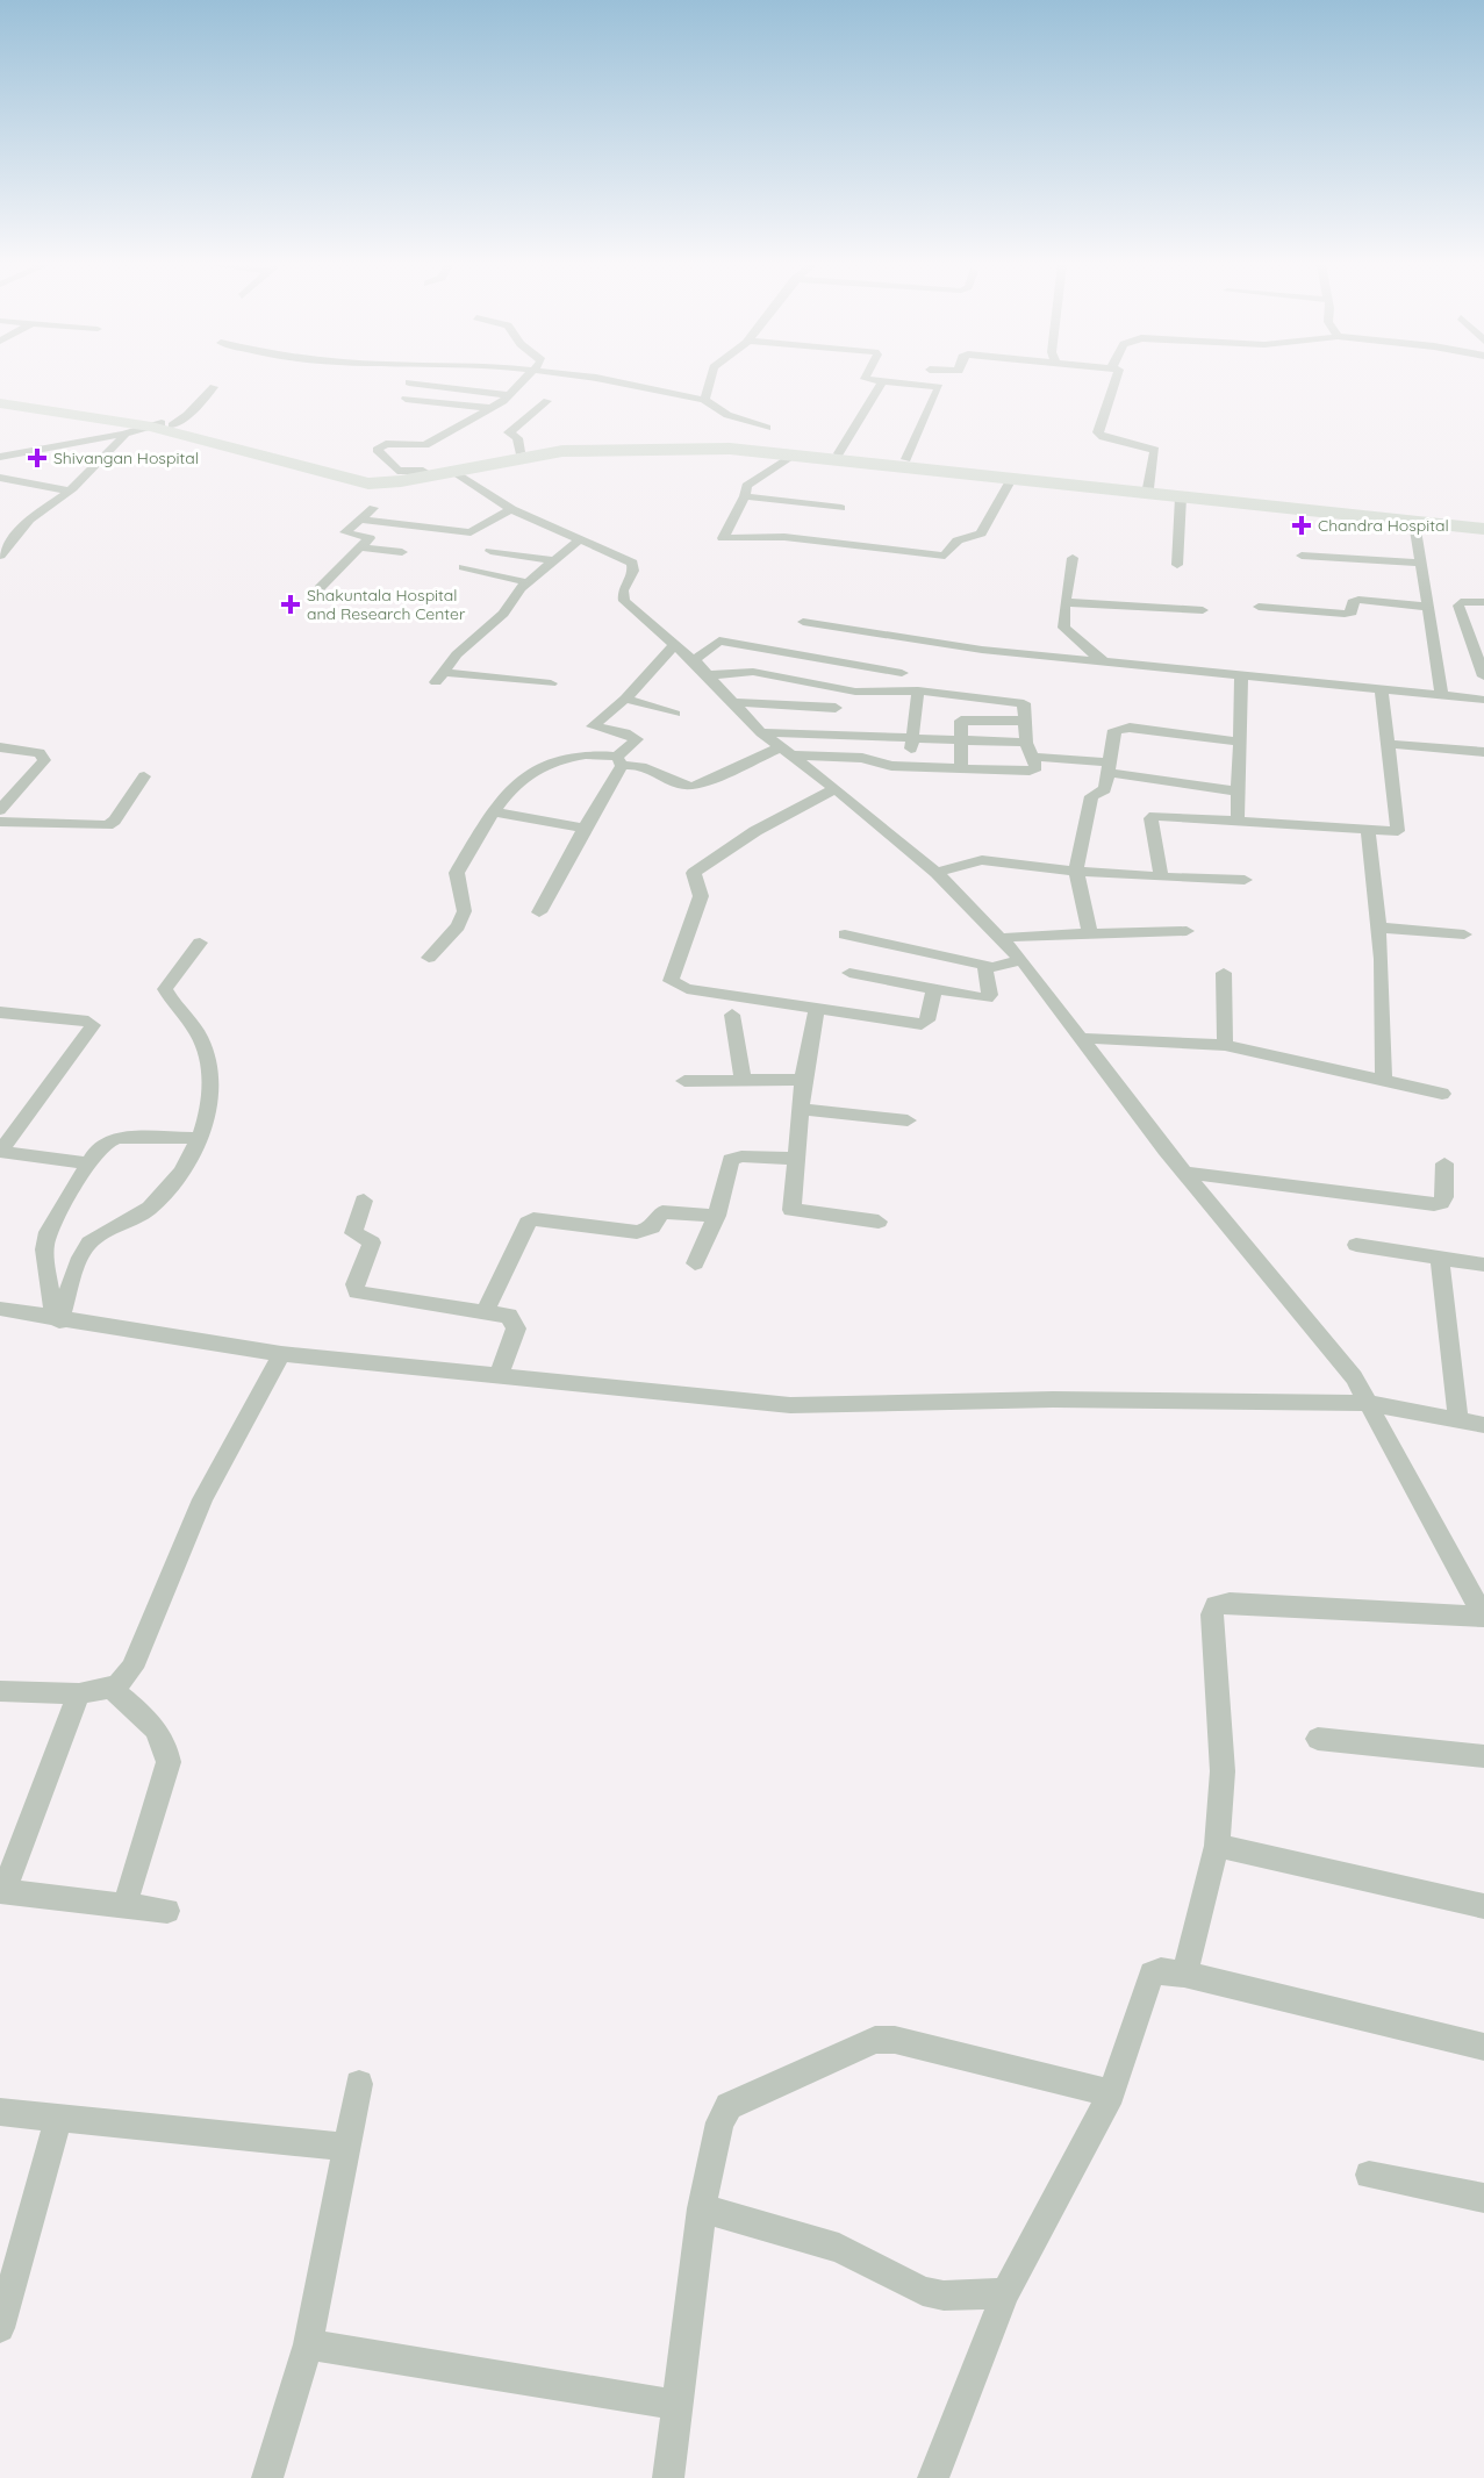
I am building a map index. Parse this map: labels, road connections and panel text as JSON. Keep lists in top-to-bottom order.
{
  "places": {
    "health": ["Shivangan Hospital", "Chandra Hospital", "Shakuntala Hospital and Research Center"]
  }
}
